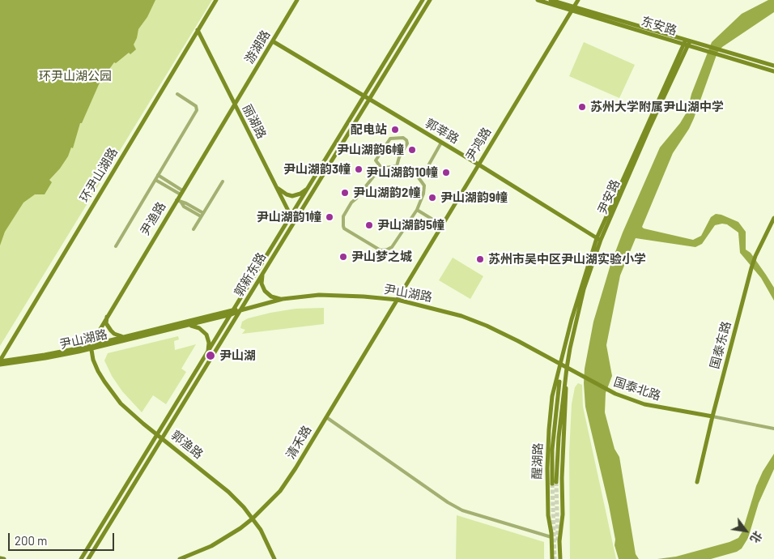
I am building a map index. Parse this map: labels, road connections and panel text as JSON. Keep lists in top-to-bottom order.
{
  "streets": {
    "main road": [
      "东安路",
      "游湖路",
      "丽湖路",
      "郭莘路",
      "尹鸿路",
      "环尹山湖路",
      "尹安路",
      "尹渔路",
      "郭新东路",
      "尹山湖路",
      "国泰东路",
      "国泰北路",
      "清禾路",
      "郭渔路",
      "醒湖路"
    ]
  },
  "crossings": [
    ["东安路", "尹鸿路"],
    ["东安路", "尹安路"],
    ["游湖路", "丽湖路"],
    ["游湖路", "郭莘路"],
    ["游湖路", "尹渔路"],
    ["丽湖路", "环尹山湖路"],
    ["丽湖路", "尹渔路"],
    ["丽湖路", "郭新东路"],
    ["郭莘路", "尹鸿路"],
    ["郭莘路", "尹安路"],
    ["郭莘路", "郭新东路"],
    ["尹鸿路", "尹山湖路"],
    ["尹鸿路", "清禾路"],
    ["环尹山湖路", "尹山湖路"],
    ["尹安路", "尹山湖路"],
    ["尹安路", "国泰北路"],
    ["尹安路", "醒湖路"],
    ["尹渔路", "尹山湖路"],
    ["尹渔路", "郭渔路"],
    ["郭新东路", "尹山湖路"],
    ["郭新东路", "郭渔路"],
    ["尹山湖路", "国泰北路"],
    ["尹山湖路", "清禾路"],
    ["尹山湖路", "郭渔路"],
    ["尹山湖路", "醒湖路"],
    ["国泰东路", "国泰北路"],
    ["国泰北路", "醒湖路"],
    ["清禾路", "郭渔路"]
  ],
  "parks": ["环尹山湖公园"],
  "places": [
    "苏州大学附属尹山湖中学",
    "配电站",
    "尹山湖韵6幢",
    "尹山湖韵3幢",
    "尹山湖韵10幢",
    "尹山湖韵2幢",
    "尹山湖韵9幢",
    "尹山湖韵1幢",
    "尹山湖韵5幢",
    "尹山梦之城",
    "苏州市吴中区尹山湖实验小学",
    "尹山湖"
  ],
  "scale_bar": "200 m",
  "north": "bottom right"
}
